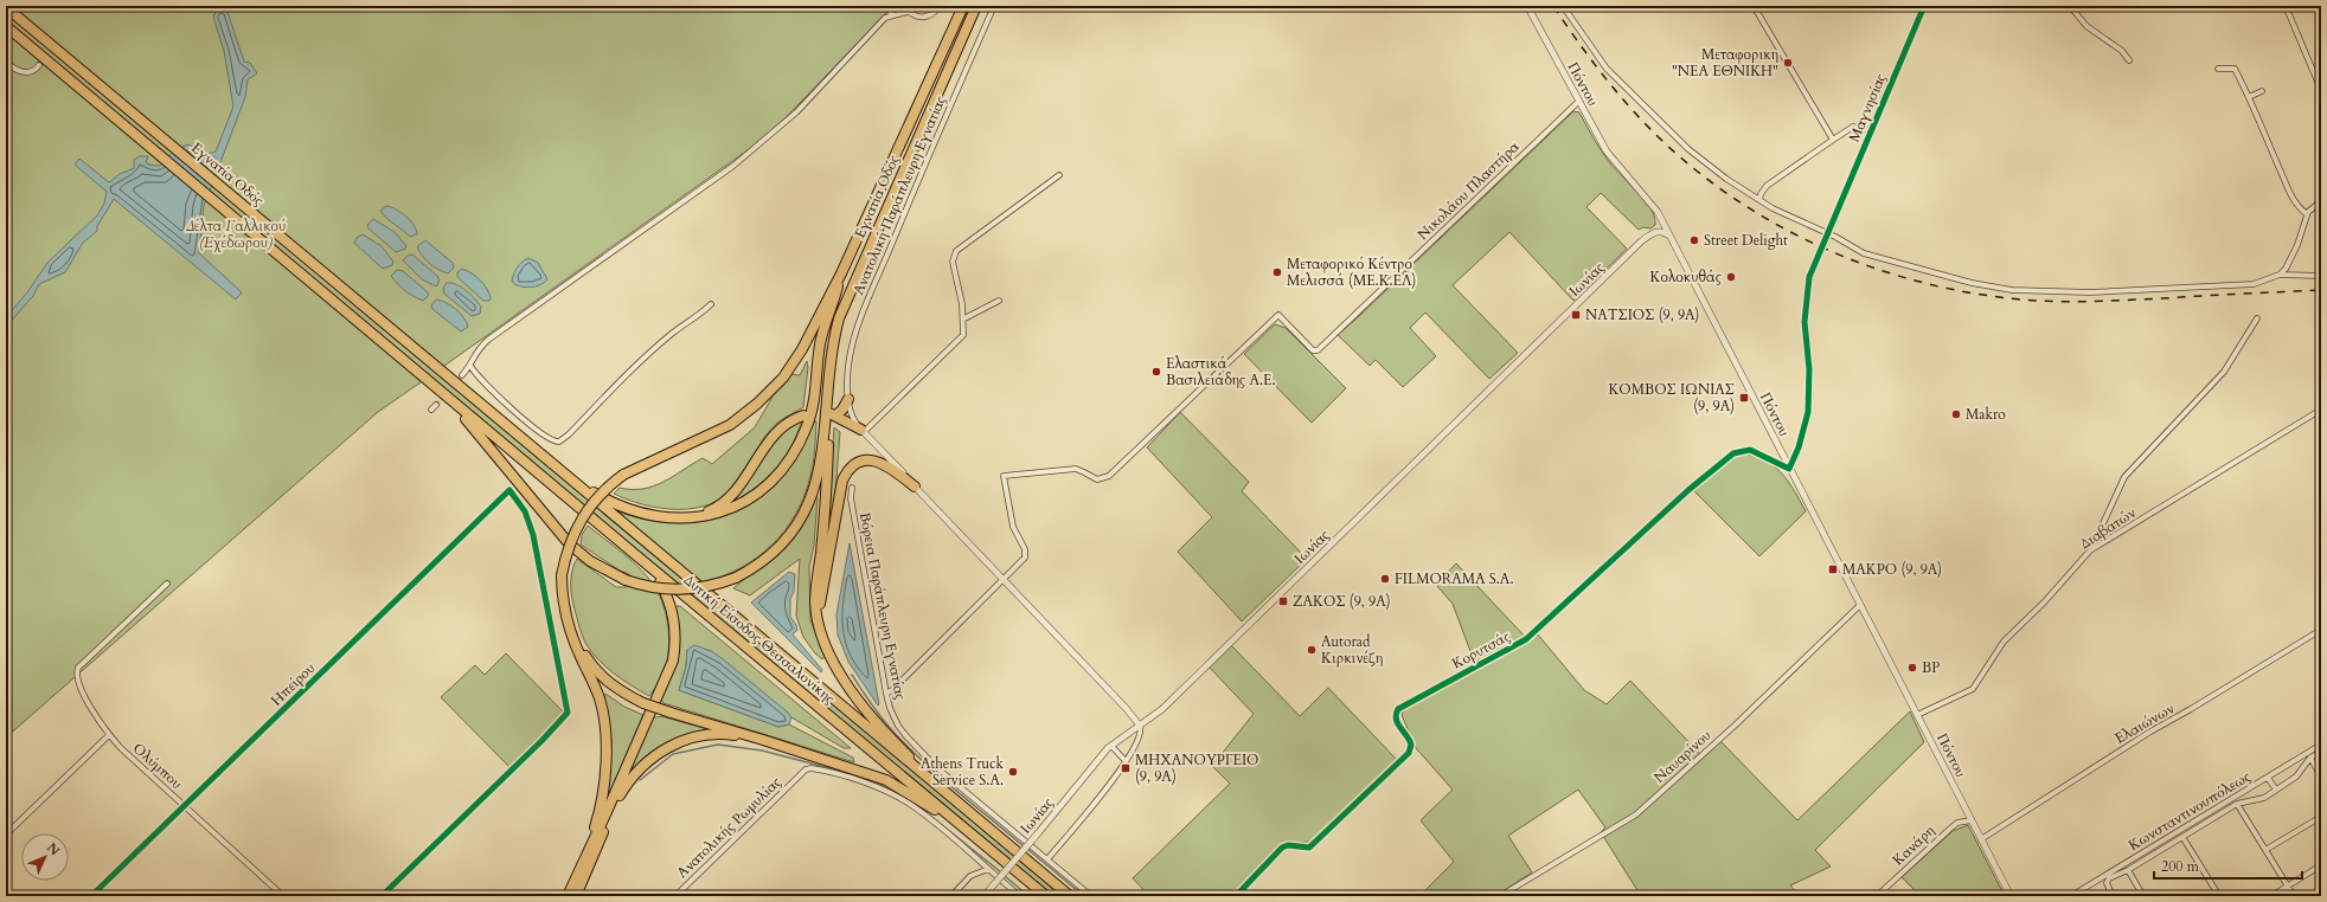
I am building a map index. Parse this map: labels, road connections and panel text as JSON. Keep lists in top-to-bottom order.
{
  "streets": {
    "highway": ["Εγνατία Οδός", "Δυτική Είσοδος Θεσσαλονίκης"],
    "street": [
      "Πόντου",
      "Μαγνησίας",
      "Νικολάου Πλαστήρα",
      "Ανατολική Παράπλευρη Εγνατίας",
      "Ιωνίας",
      "Διαβατών",
      "Βόρεια Παράπλευρη Εγνατίας",
      "Κορυτσάς",
      "Ηπείρου",
      "Ελαιώνων",
      "Ναυαρίνου",
      "Ολύμπου",
      "Κωνσταντινουπόλεως",
      "Ανατολικής Ρωμυλίας",
      "Κανάρη"
    ]
  },
  "crossings": [
    ["Πόντου", "Μαγνησίας"],
    ["Πόντου", "Νικολάου Πλαστήρα"],
    ["Πόντου", "Ιωνίας"],
    ["Πόντου", "Διαβατών"],
    ["Πόντου", "Κορυτσάς"],
    ["Πόντου", "Ελαιώνων"],
    ["Πόντου", "Ναυαρίνου"],
    ["Πόντου", "Κανάρη"],
    ["Μαγνησίας", "Κορυτσάς"],
    ["Εγνατία Οδός", "Δυτική Είσοδος Θεσσαλονίκης"],
    ["Ηπείρου", "Ολύμπου"]
  ],
  "parks": ["Δέλτα Γαλλικού (Εχέδωρου)"],
  "places": {
    "other": [
      "Μεταφορικη \"ΝΕΑ ΕΘΝΙΚΗ\"",
      "Street Delight",
      "Μεταφορικό Κέντρο Μελισσά (ΜΕ.Κ.ΕΛ)",
      "Κολοκυθάς",
      "Ελαστικά Βασιλειάδης Α.Ε.",
      "Makro",
      "FILMORAMA S.A.",
      "Autorad Κιρκινέζη",
      "BP",
      "Athens Truck Service S.A."
    ],
    "transit": [
      "ΝΑΤΣΙΟΣ (9, 9Α)",
      "ΚΟΜΒΟΣ ΙΩΝΙΑΣ (9, 9Α)",
      "ΜΑΚΡΟ (9, 9Α)",
      "ΖΑΚΟΣ (9, 9Α)",
      "ΜΗΧΑΝΟΥΡΓΕΙΟ (9, 9Α)"
    ]
  },
  "scale_bar": "200 m",
  "north": "top right"
}
